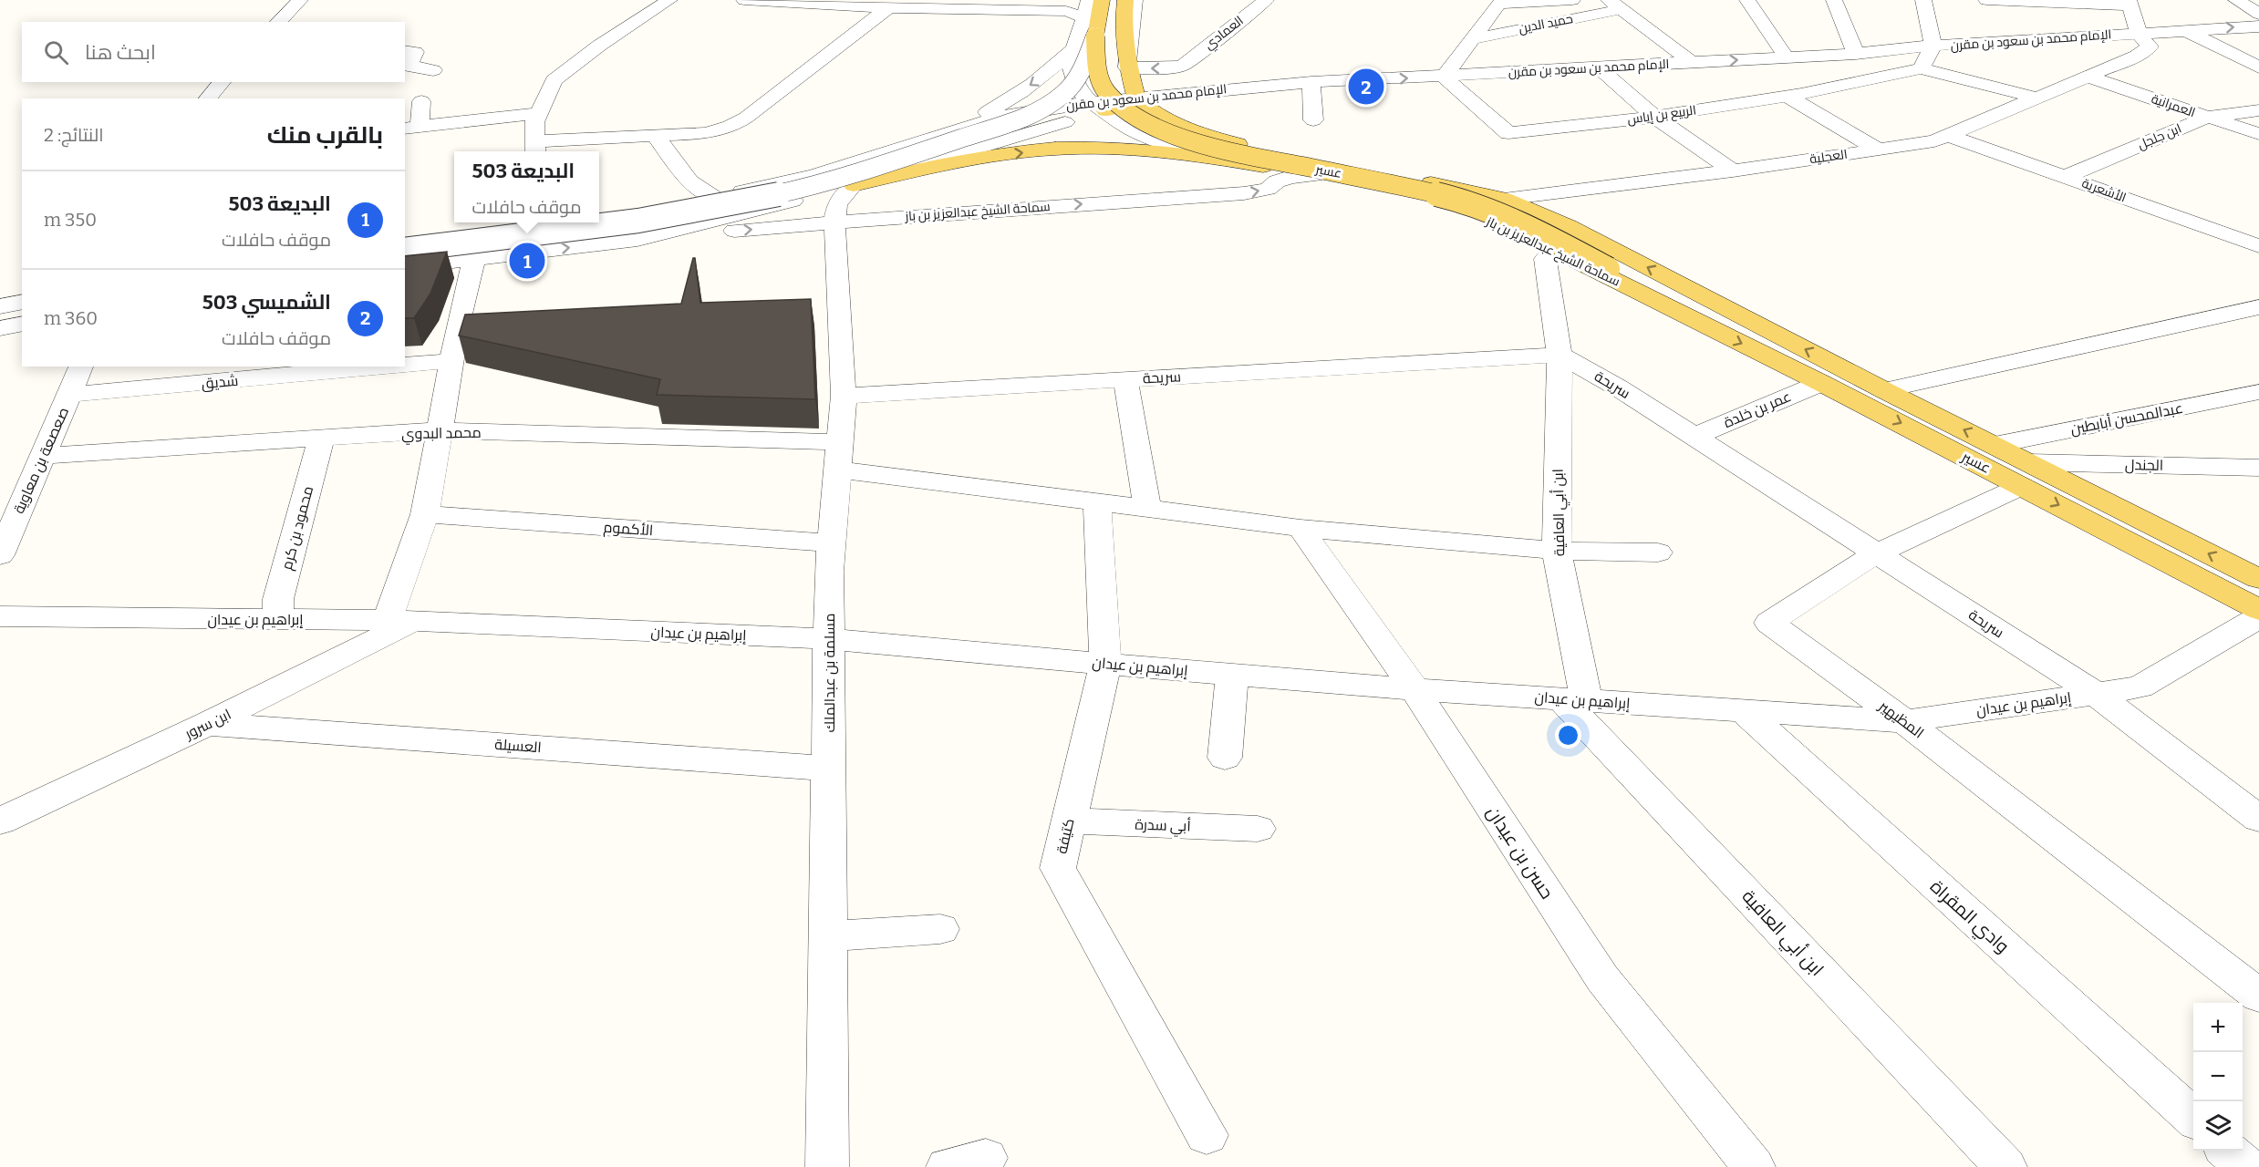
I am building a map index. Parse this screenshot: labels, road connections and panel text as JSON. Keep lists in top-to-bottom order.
{
  "streets": {
    "main road": ["عسير", "سماحة الشيخ عبدالعزيز بن باز"],
    "street": [
      "حميد الدين",
      "العمادي",
      "الإمام محمد بن سعود بن مقرن",
      "العمرانية",
      "الربيع بن إياس",
      "ابن جلجل",
      "العجلية",
      "الأشعرية",
      "سريحة",
      "شديق",
      "عمر بن خلدة",
      "عبدالمحسن أبابطين",
      "محمد البدوي",
      "صعصعة بن معاوية",
      "الجندل",
      "ابن أبي العافية",
      "محمود بن كرم",
      "الأكموم",
      "إبراهيم بن عيدان",
      "مسلمة بن عبدالملك",
      "المظيهير",
      "ابن سرور",
      "العسيلة",
      "أبي سدرة",
      "كتيفة",
      "حسن بن عيدان",
      "وادي المقراة"
    ]
  },
  "crossings": [
    ["الإمام محمد بن سعود بن مقرن", "الربيع بن إياس"],
    ["الإمام محمد بن سعود بن مقرن", "سماحة الشيخ عبدالعزيز بن باز"],
    ["العمرانية", "ابن جلجل"],
    ["العمرانية", "العجلية"],
    ["ابن جلجل", "الأشعرية"],
    ["العجلية", "الأشعرية"],
    ["عسير", "سماحة الشيخ عبدالعزيز بن باز"],
    ["عسير", "عمر بن خلدة"],
    ["عسير", "الجندل"],
    ["عسير", "المظيهير"],
    ["سماحة الشيخ عبدالعزيز بن باز", "ابن أبي العافية"],
    ["سماحة الشيخ عبدالعزيز بن باز", "مسلمة بن عبدالملك"],
    ["سريحة", "عمر بن خلدة"],
    ["سريحة", "ابن أبي العافية"],
    ["سريحة", "إبراهيم بن عيدان"],
    ["سريحة", "مسلمة بن عبدالملك"],
    ["سريحة", "المظيهير"],
    ["شديق", "صعصعة بن معاوية"],
    ["محمد البدوي", "صعصعة بن معاوية"],
    ["محمد البدوي", "ابن أبي العافية"],
    ["محمد البدوي", "محمود بن كرم"],
    ["محمد البدوي", "مسلمة بن عبدالملك"],
    ["محمد البدوي", "كتيفة"],
    ["محمد البدوي", "حسن بن عيدان"],
    ["الجندل", "المظيهير"],
    ["ابن أبي العافية", "إبراهيم بن عيدان"],
    ["محمود بن كرم", "إبراهيم بن عيدان"],
    ["الأكموم", "مسلمة بن عبدالملك"],
    ["إبراهيم بن عيدان", "مسلمة بن عبدالملك"],
    ["إبراهيم بن عيدان", "المظيهير"],
    ["إبراهيم بن عيدان", "ابن سرور"],
    ["إبراهيم بن عيدان", "كتيفة"],
    ["إبراهيم بن عيدان", "حسن بن عيدان"],
    ["إبراهيم بن عيدان", "وادي المقراة"],
    ["مسلمة بن عبدالملك", "العسيلة"],
    ["ابن سرور", "العسيلة"],
    ["أبي سدرة", "كتيفة"]
  ],
  "page": {
    "search": "ابحث هنا",
    "pins": ["2", "1"],
    "heading": ["بالقرب منك", "النتائج: 2"],
    "popup": ["البديعة 503", "موقف حافلات"],
    "list": [
      {
        "mark": "1",
        "name": "البديعة 503",
        "note": "موقف حافلات",
        "value": "350 m"
      },
      {
        "mark": "2",
        "name": "الشميسي 503",
        "note": "موقف حافلات",
        "value": "360 m"
      }
    ],
    "map_buttons": ["+", "−"]
  }
}
